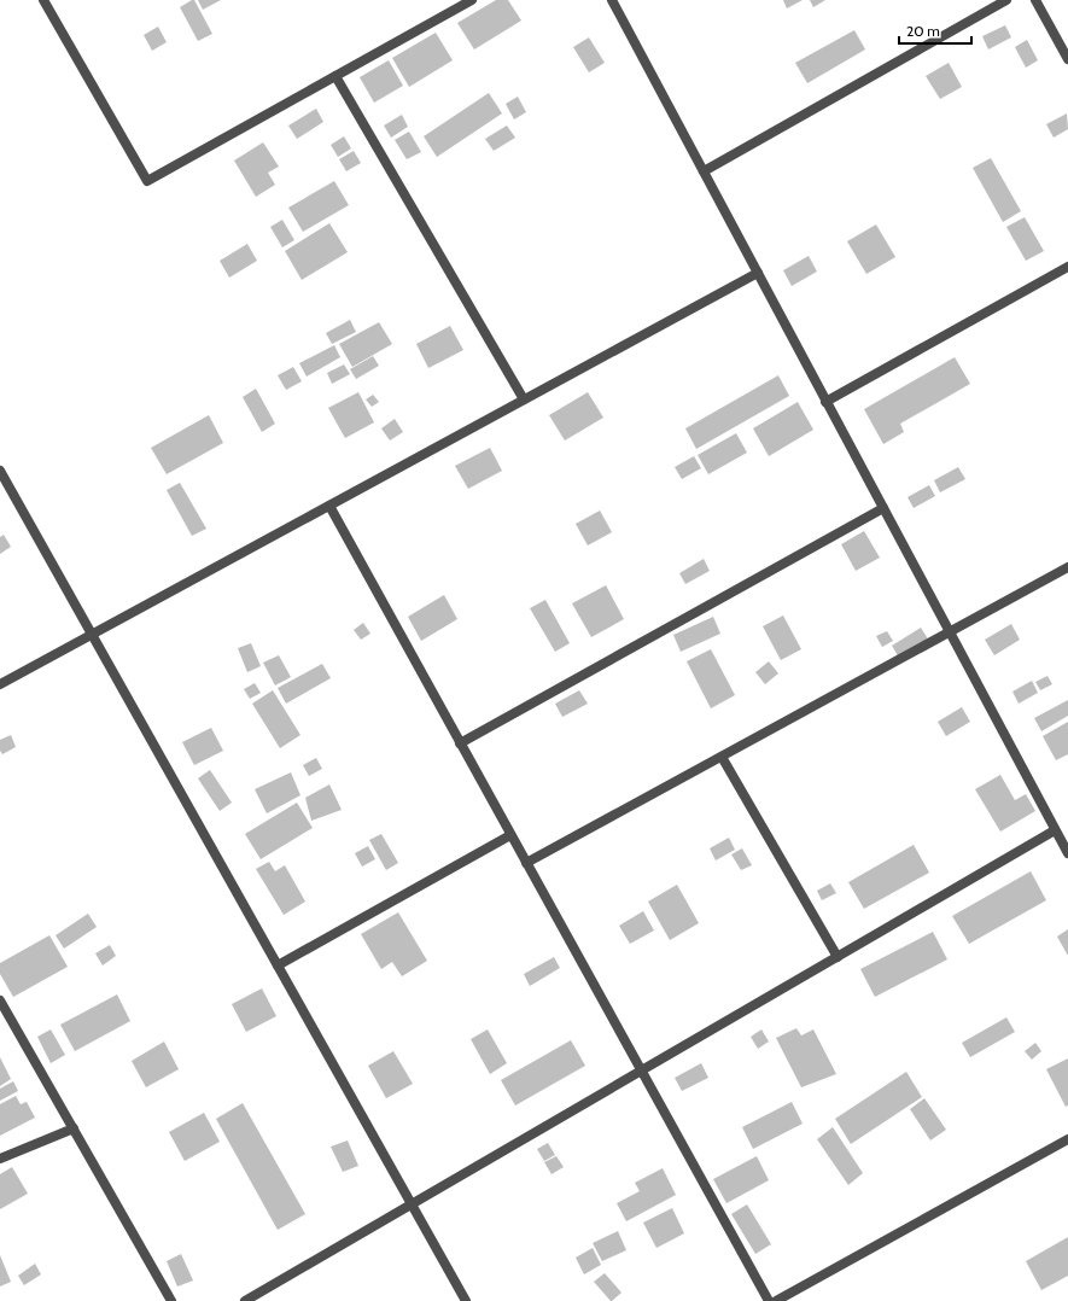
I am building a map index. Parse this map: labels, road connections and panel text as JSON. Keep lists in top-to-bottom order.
{
  "scale_bar": "20 m"
}
